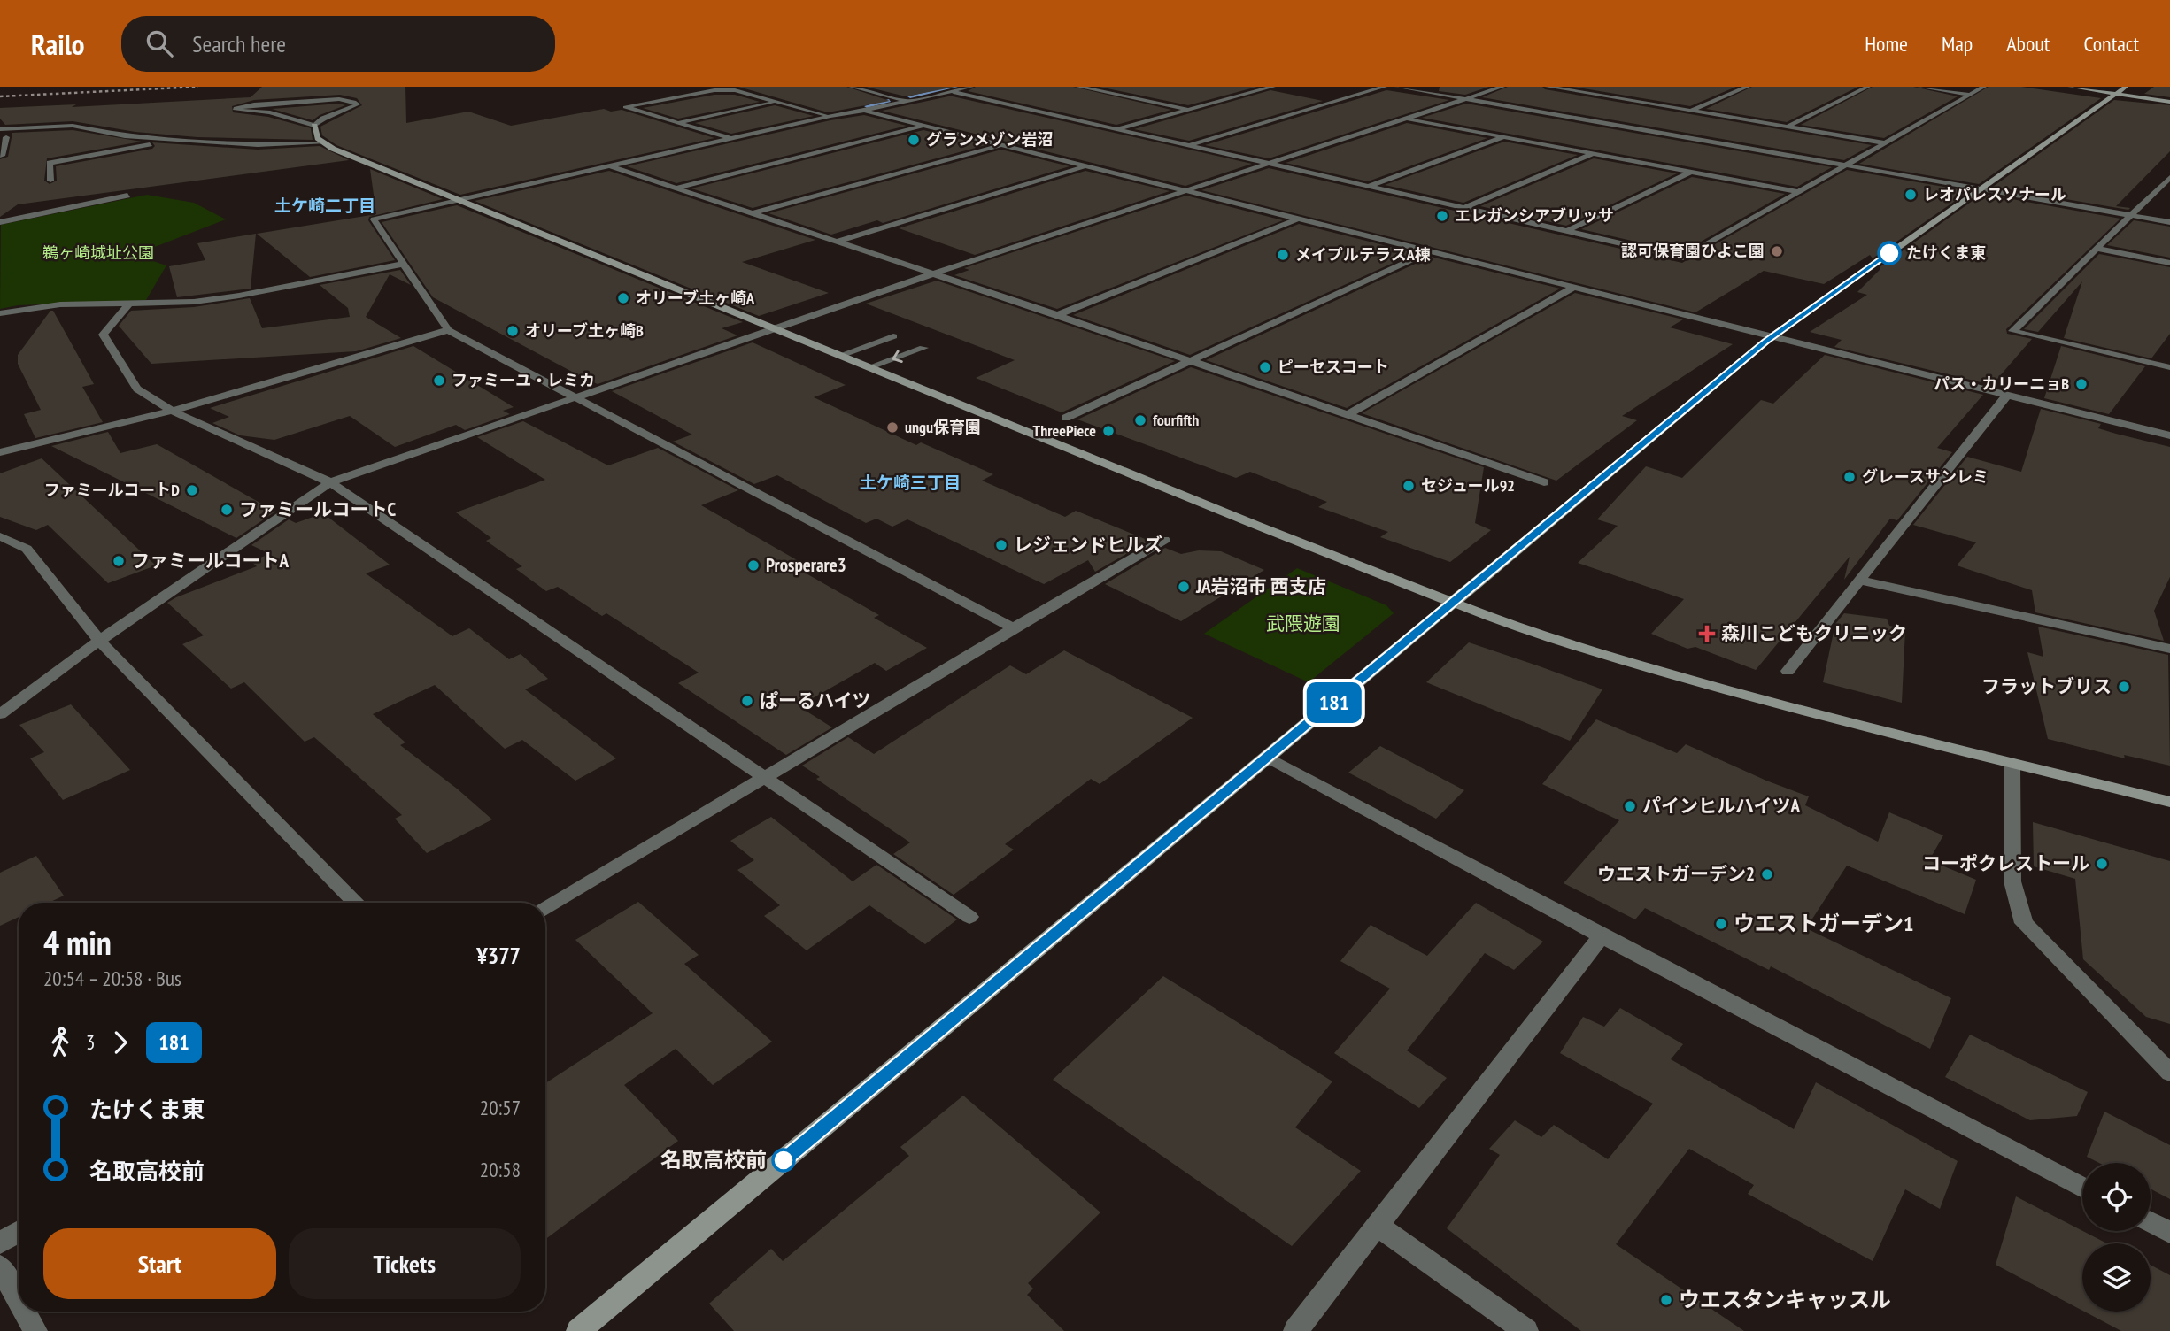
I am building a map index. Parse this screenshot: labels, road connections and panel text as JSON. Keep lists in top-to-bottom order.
{
  "districts": ["土ケ崎二丁目", "土ケ崎三丁目"],
  "parks": ["鵜ヶ崎城址公園", "武隈遊園"],
  "places": {
    "other": [
      "グランメゾン岩沼",
      "レオパレスソナール",
      "エレガンシアブリッサ",
      "認可保育園ひよこ園",
      "たけくま東",
      "メイプルテラスA棟",
      "オリーブ土ヶ崎A",
      "オリーブ土ヶ崎B",
      "ピーセスコート",
      "ファミーユ・レミカ",
      "パス・カリーニョB",
      "fourfifth",
      "ungu保育園",
      "ThreePiece",
      "グレースサンレミ",
      "セジュール92",
      "ファミールコートD",
      "ファミールコートC",
      "レジェンドヒルズ",
      "ファミールコートA",
      "Prosperare3",
      "JA岩沼市 西支店",
      "フラットブリス",
      "ぱーるハイツ",
      "パインヒルハイツA",
      "コーポクレストール",
      "ウエストガーデン2",
      "ウエストガーデン1",
      "名取高校前",
      "ウエスタンキャッスル"
    ],
    "health": ["森川こどもクリニック"]
  },
  "lines": ["bus line 181"],
  "page": {
    "header": "Railo",
    "search": "Search here",
    "nav": [
      "Home",
      "Map",
      "About",
      "Contact"
    ],
    "on_map": "181",
    "heading": ["4 min", "20:54 – 20:58 · Bus", "¥377"],
    "legs": ["3", "181"],
    "list": [
      {
        "name": "たけくま東",
        "value": "20:57"
      },
      {
        "name": "名取高校前",
        "value": "20:58"
      }
    ],
    "buttons": ["Start", "Tickets"]
  }
}
